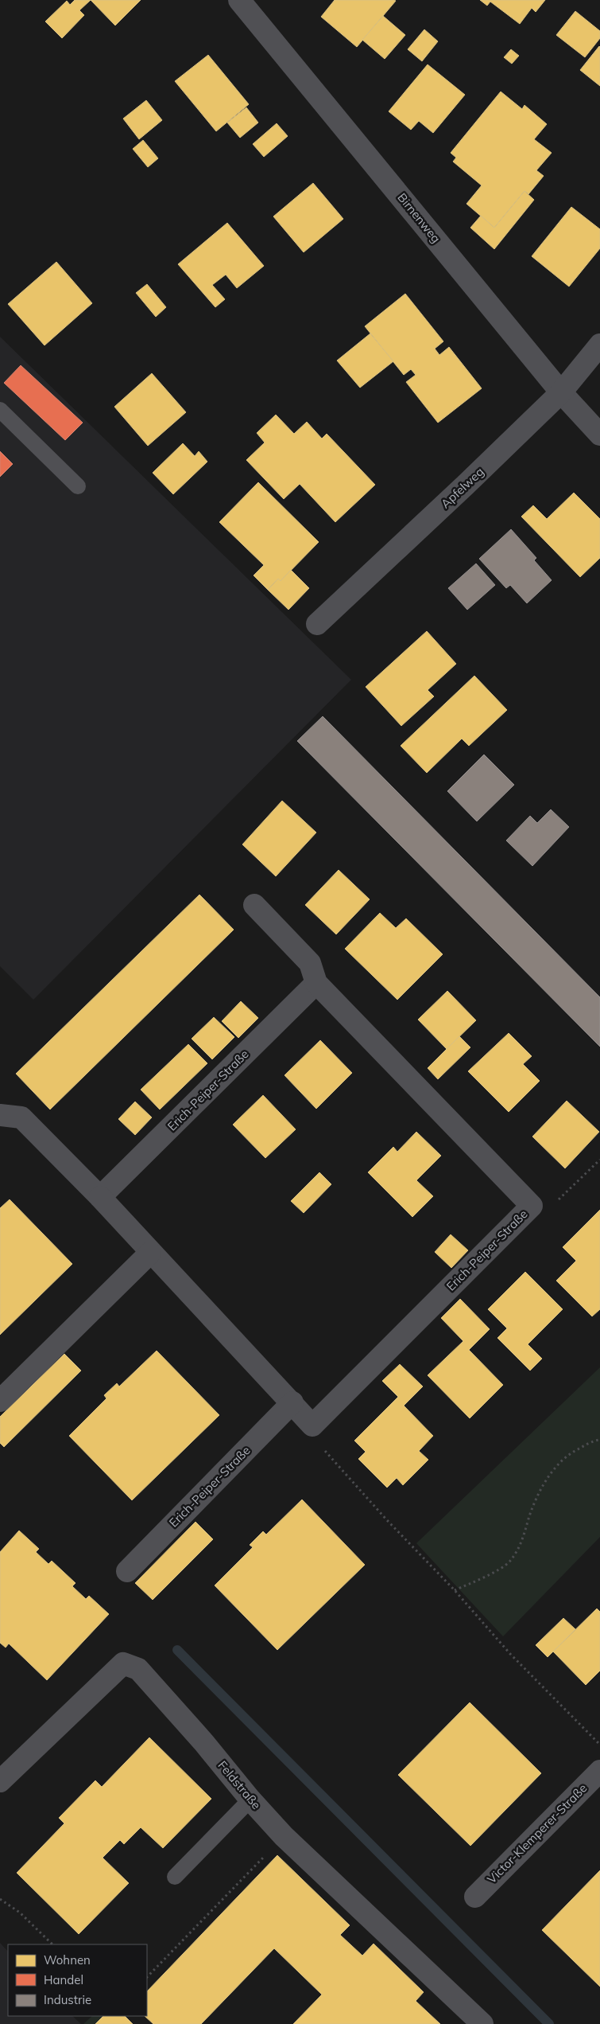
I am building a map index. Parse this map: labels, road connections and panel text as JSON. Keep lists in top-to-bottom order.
{
  "streets": {
    "street": [
      "Birnenweg",
      "Apfelweg",
      "Erich-Peiper-Straße",
      "Feldstraße",
      "Victor-Klemperer-Straße"
    ]
  },
  "crossings": [
    ["Birnenweg", "Apfelweg"]
  ],
  "legend": ["Wohnen", "Handel", "Industrie"]
}
